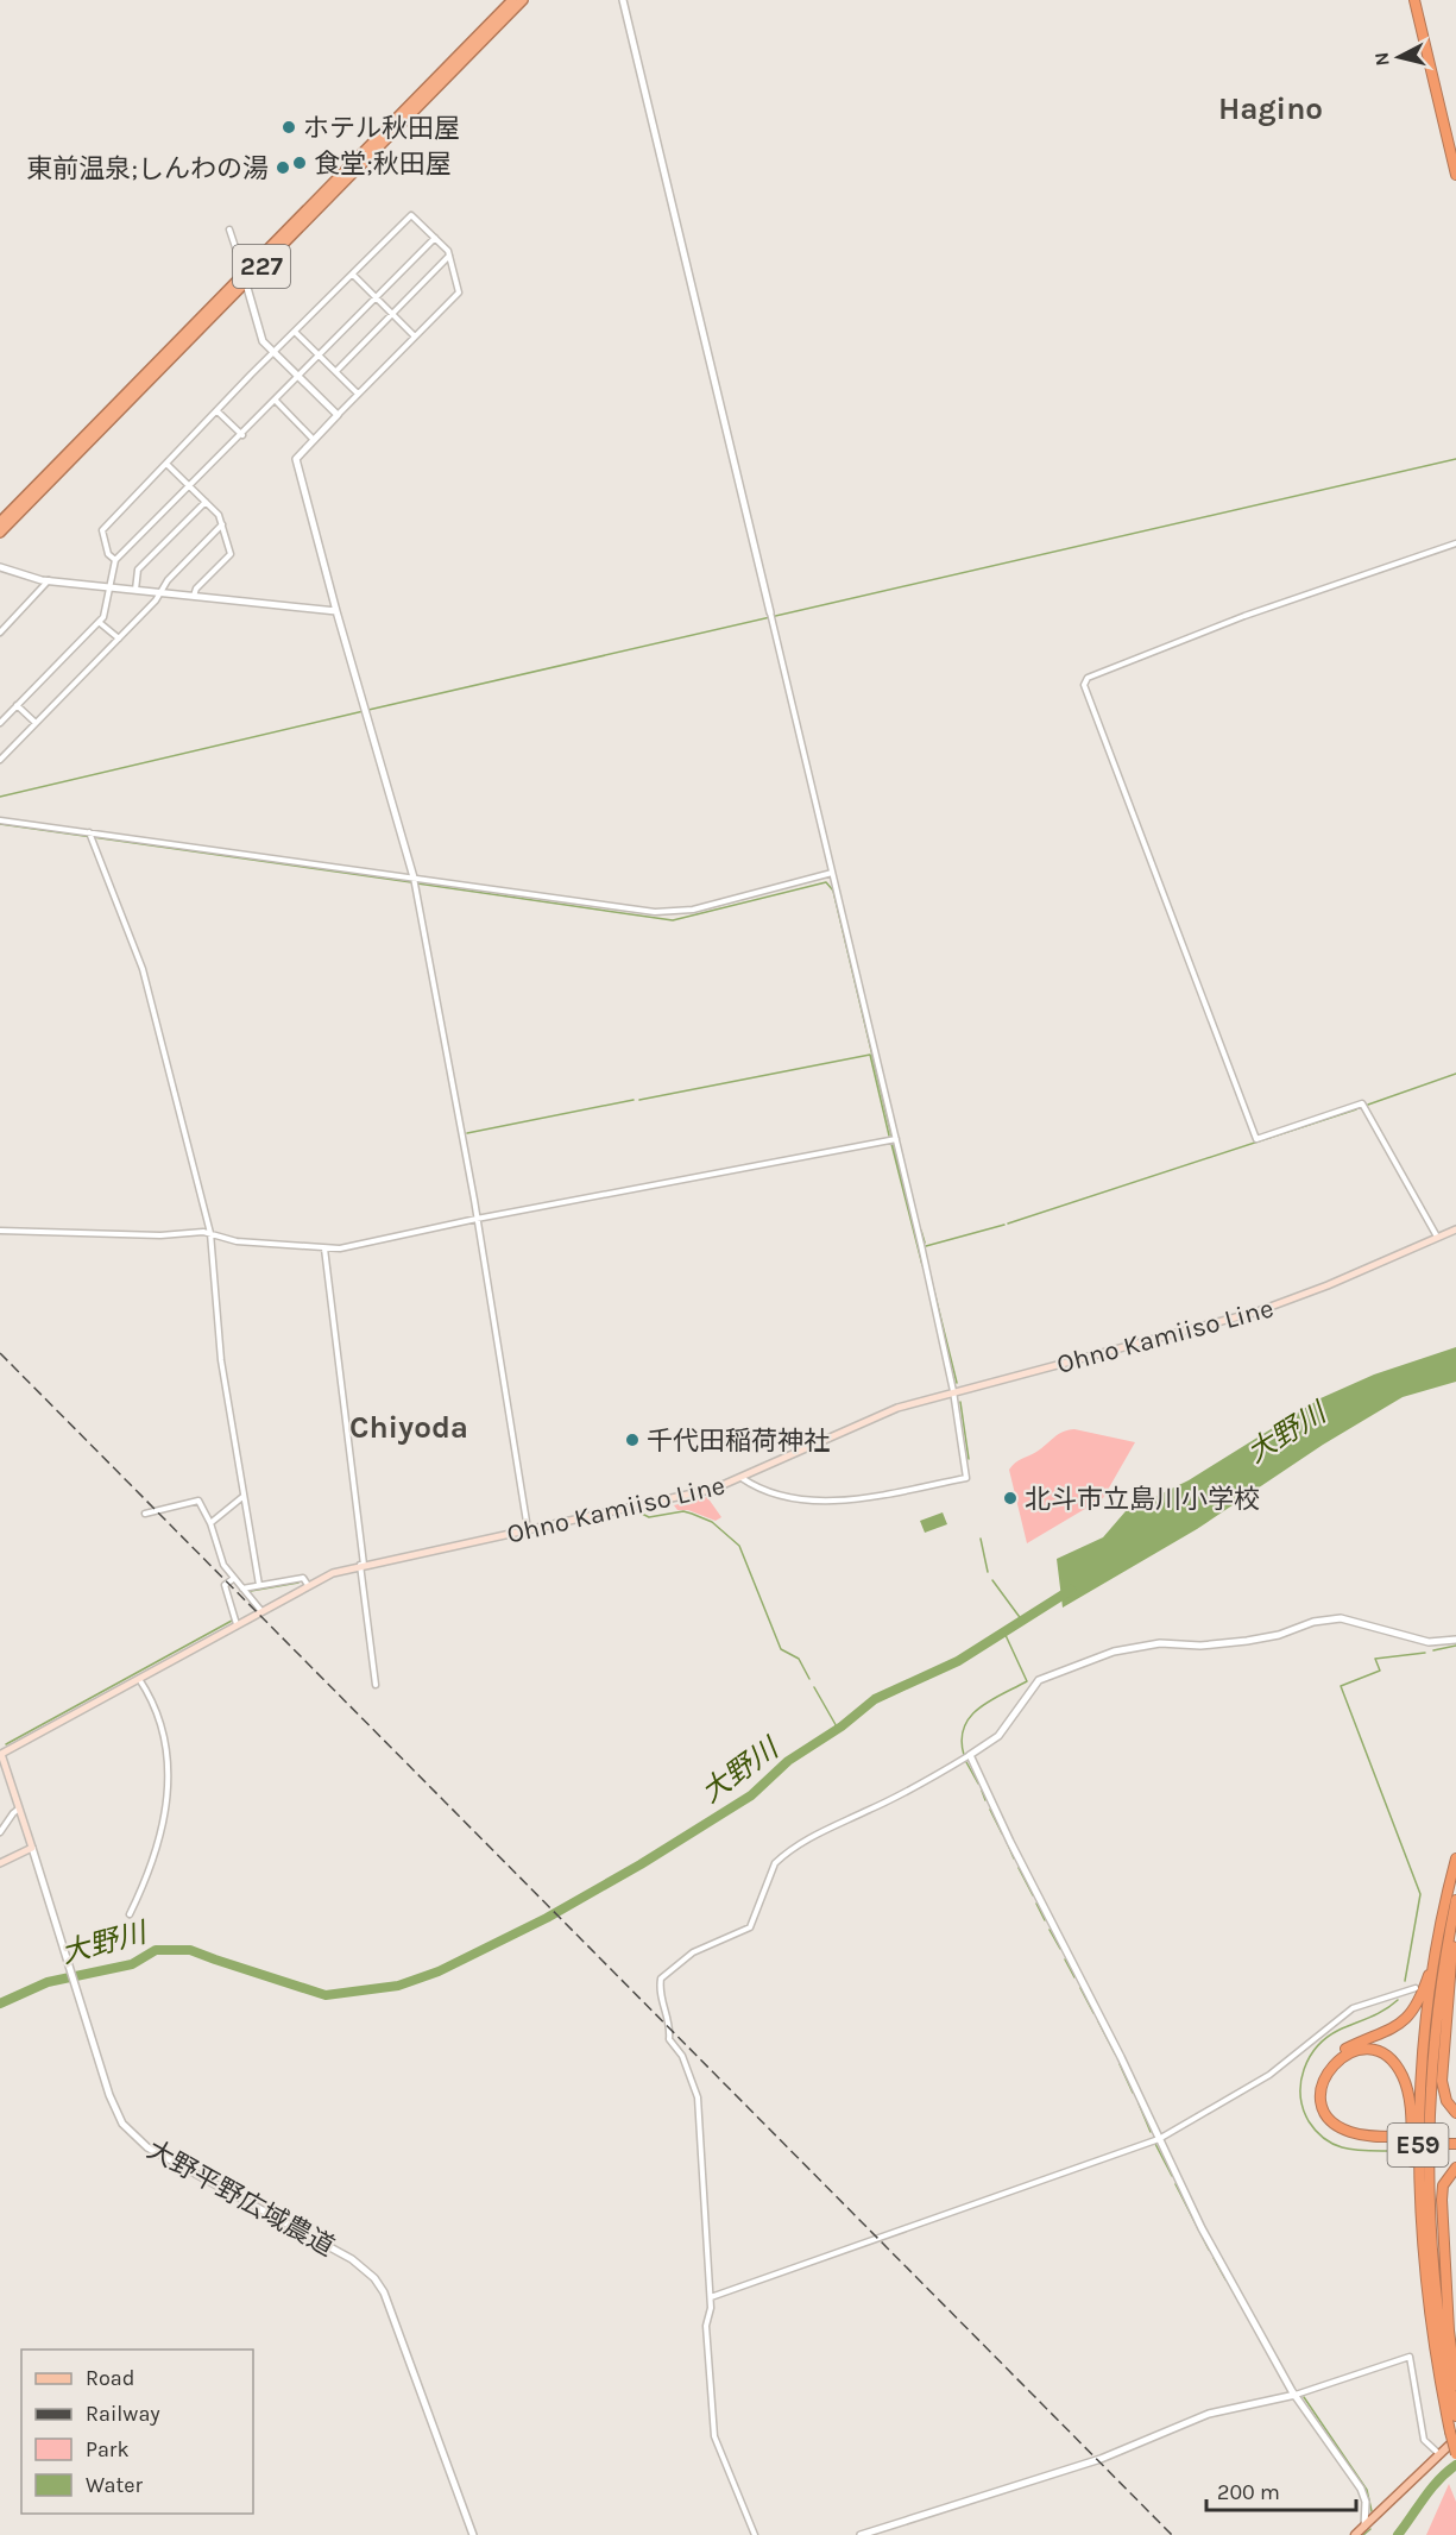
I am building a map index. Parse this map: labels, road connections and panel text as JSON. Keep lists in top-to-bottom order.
{
  "streets": {
    "highway": ["227", "E59"],
    "main road": ["Ohno Kamiiso Line"],
    "street": ["大野平野広域農道"]
  },
  "crossings": [
    ["Ohno Kamiiso Line", "大野平野広域農道"]
  ],
  "districts": ["Hagino", "Chiyoda"],
  "water": ["大野川"],
  "places": [
    "ホテル秋田屋",
    "食堂;秋田屋",
    "東前温泉;しんわの湯",
    "千代田稲荷神社",
    "北斗市立島川小学校"
  ],
  "legend": [
    "Road",
    "Railway",
    "Park",
    "Water"
  ],
  "scale_bar": "200 m",
  "north": "left"
}
